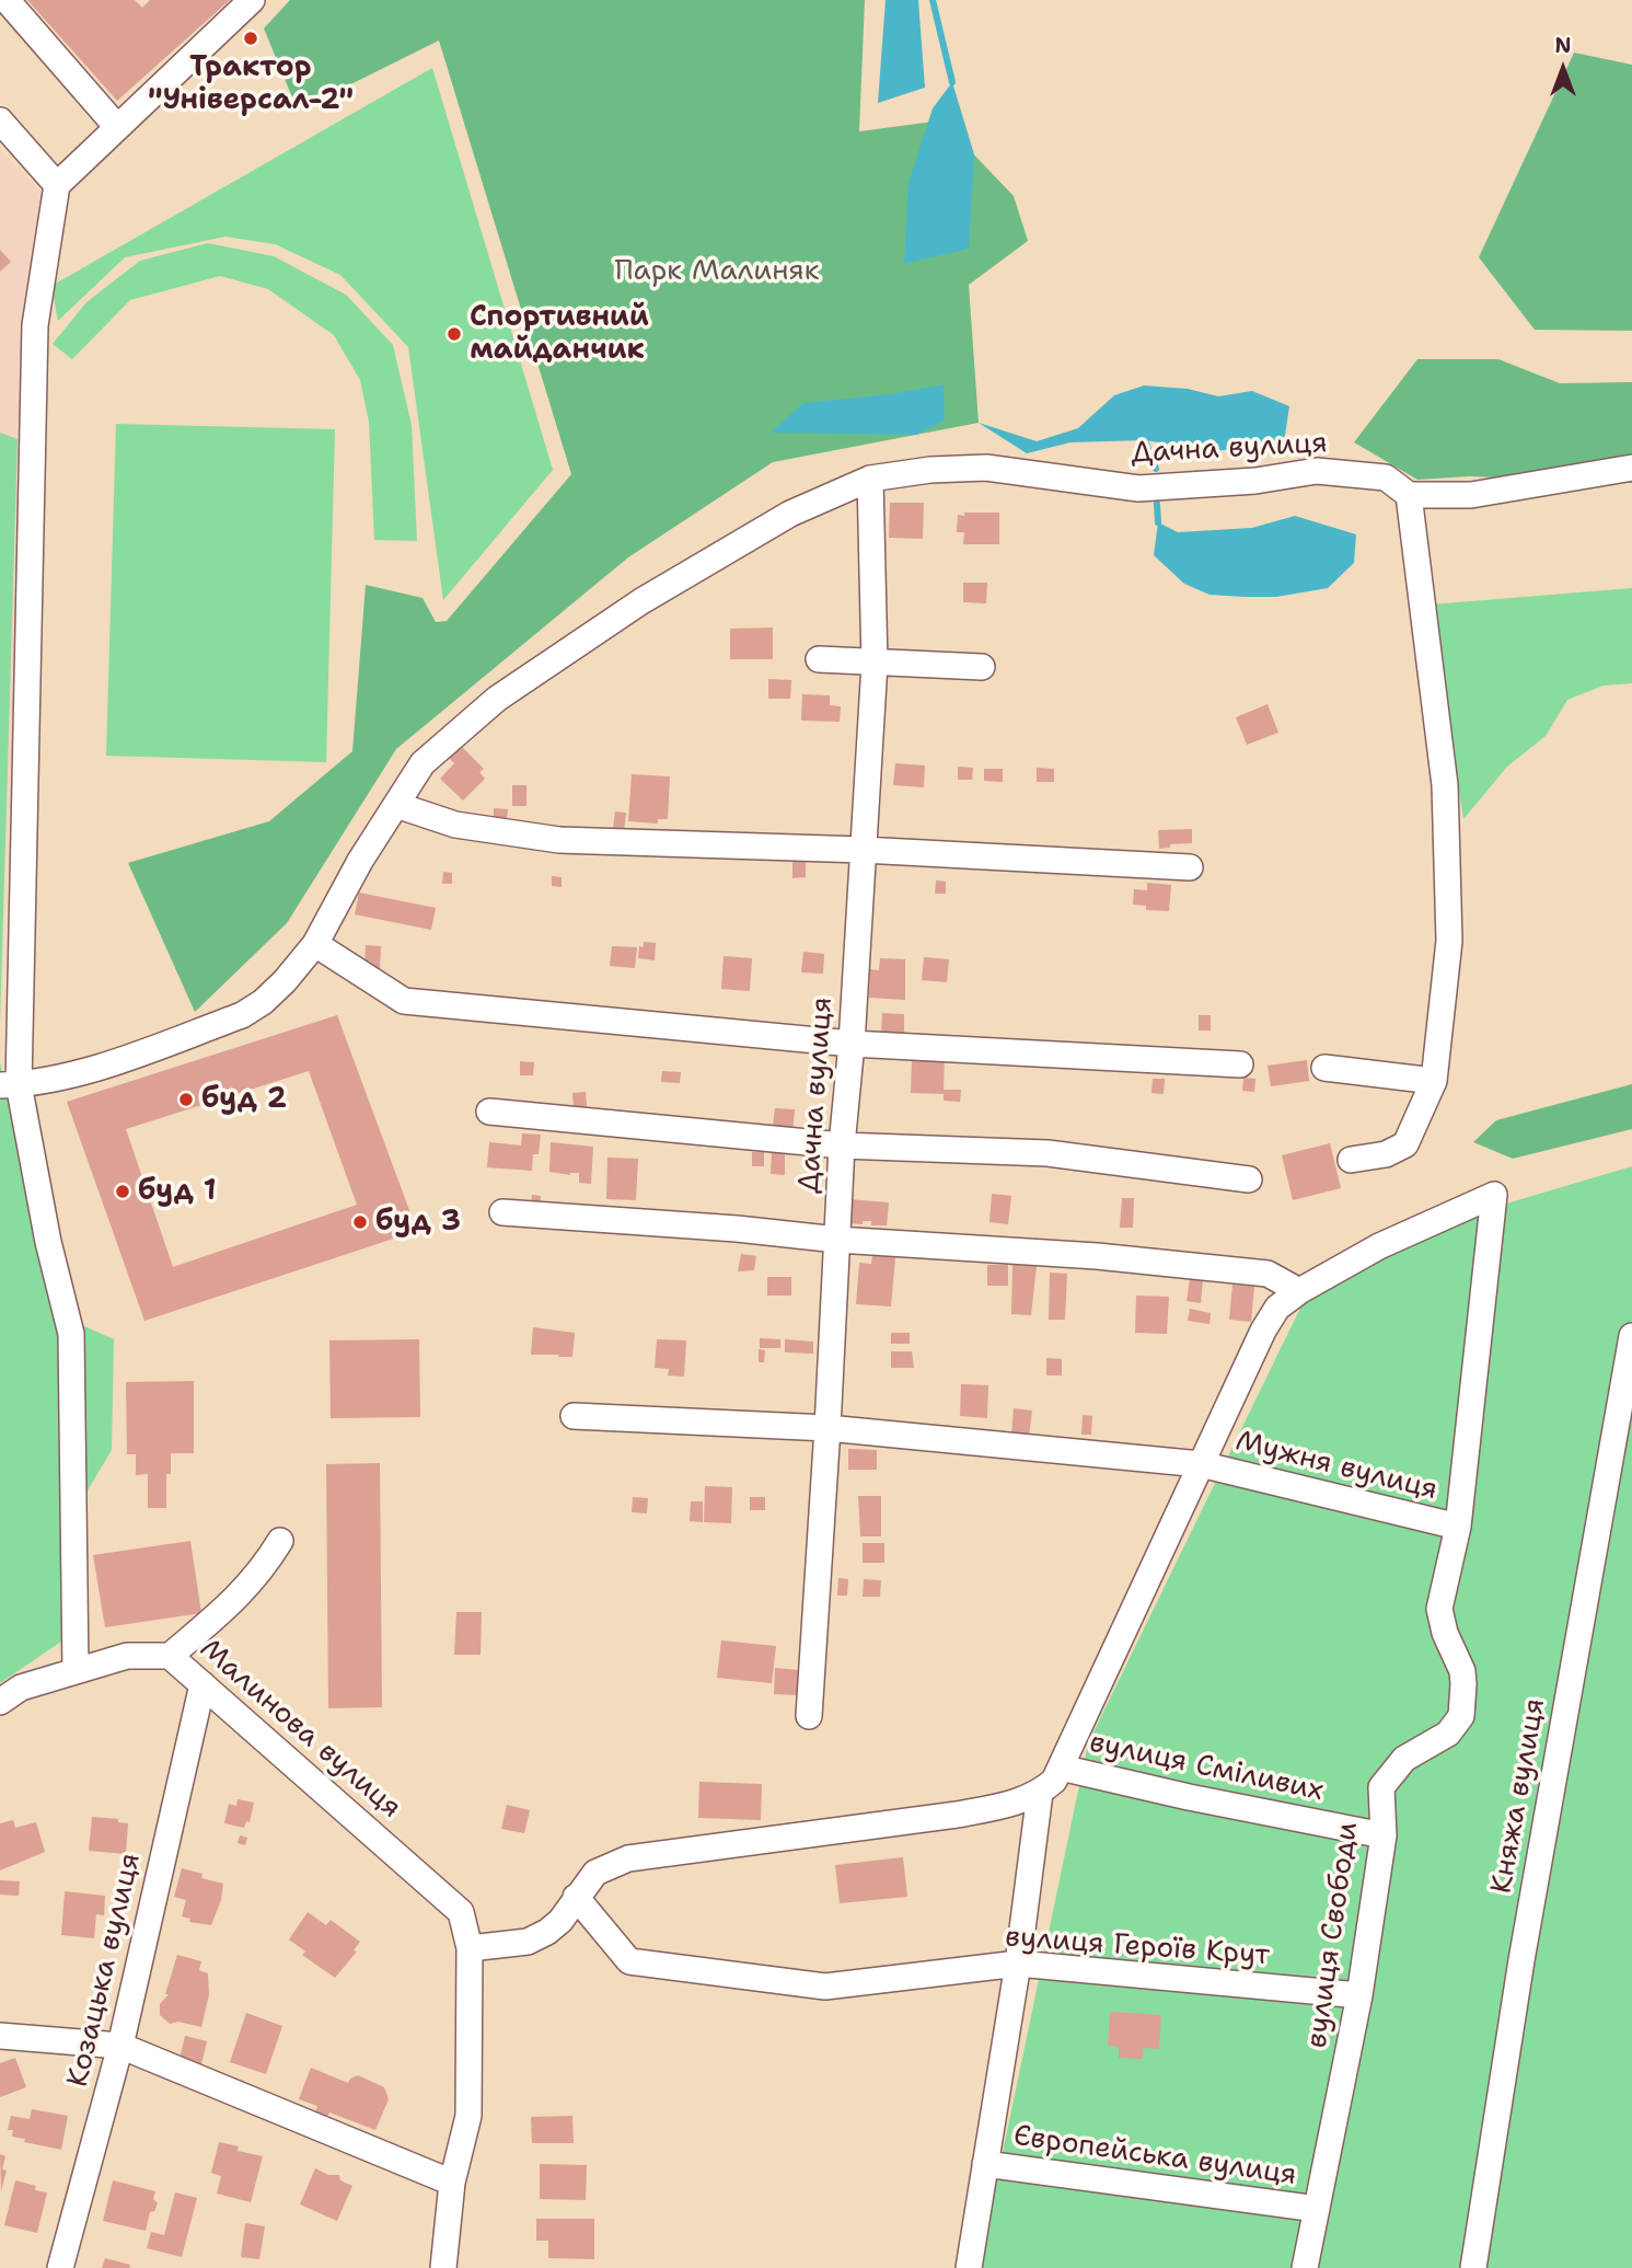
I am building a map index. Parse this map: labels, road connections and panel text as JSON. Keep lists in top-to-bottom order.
{
  "streets": {
    "street": [
      "Дачна вулиця",
      "Мужня вулиця",
      "Малинова вулиця",
      "вулиця Сміливих",
      "Княжа вулиця",
      "вулиця Свободи",
      "вулиця Героїв Крут",
      "Козацька вулиця",
      "Європейська вулиця"
    ]
  },
  "crossings": [
    ["Дачна вулиця", "Мужня вулиця"],
    ["Мужня вулиця", "вулиця Свободи"],
    ["Малинова вулиця", "Козацька вулиця"],
    ["вулиця Сміливих", "вулиця Свободи"],
    ["вулиця Свободи", "вулиця Героїв Крут"],
    ["вулиця Свободи", "Європейська вулиця"]
  ],
  "parks": ["Парк Малиняк"],
  "places": [
    "Трактор \"Універсал-2\"",
    "Спортивний майданчик",
    "буд 2",
    "буд 1",
    "буд 3"
  ],
  "north": "top"
}
